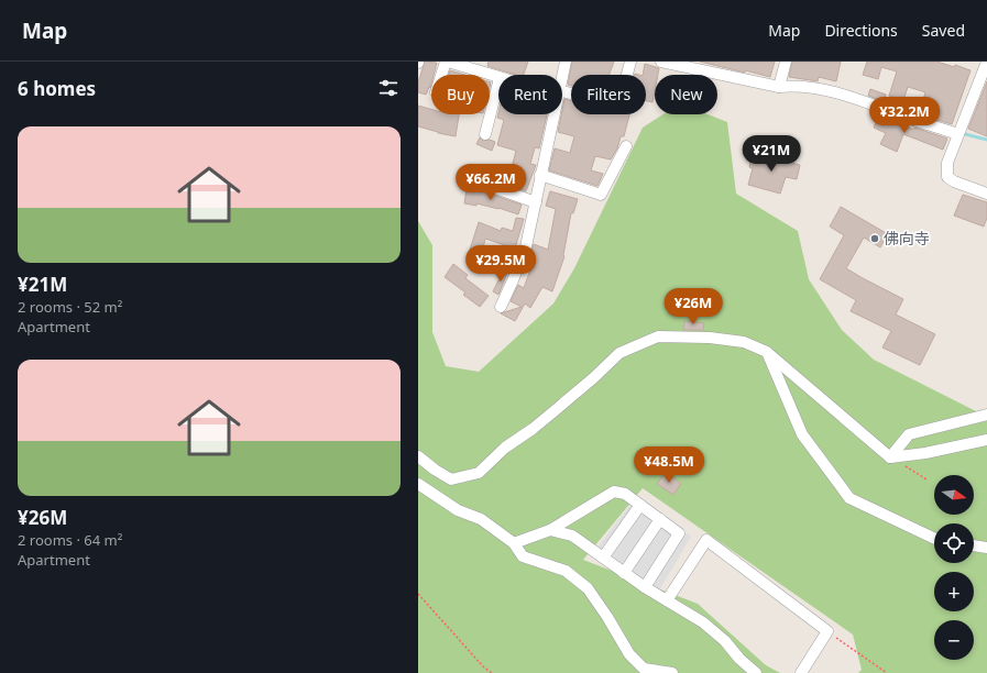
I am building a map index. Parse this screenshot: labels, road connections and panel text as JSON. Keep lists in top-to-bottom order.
{
  "places": ["佛向寺"],
  "north": "right",
  "page": {
    "header": "Map",
    "nav": ["Map", "Directions", "Saved"],
    "heading": "6 homes",
    "chip": [
      "Buy",
      "Rent",
      "Filters",
      "New"
    ],
    "price": [
      "¥32.2M",
      "¥21M",
      "¥66.2M",
      "¥29.5M",
      "¥26M",
      "¥48.5M"
    ],
    "list": [
      {
        "name": "¥21M",
        "note": "2 rooms · 52 m² · Apartment"
      },
      {
        "name": "¥26M",
        "note": "2 rooms · 64 m² · Apartment"
      }
    ],
    "map_buttons": ["+", "−"]
  }
}
